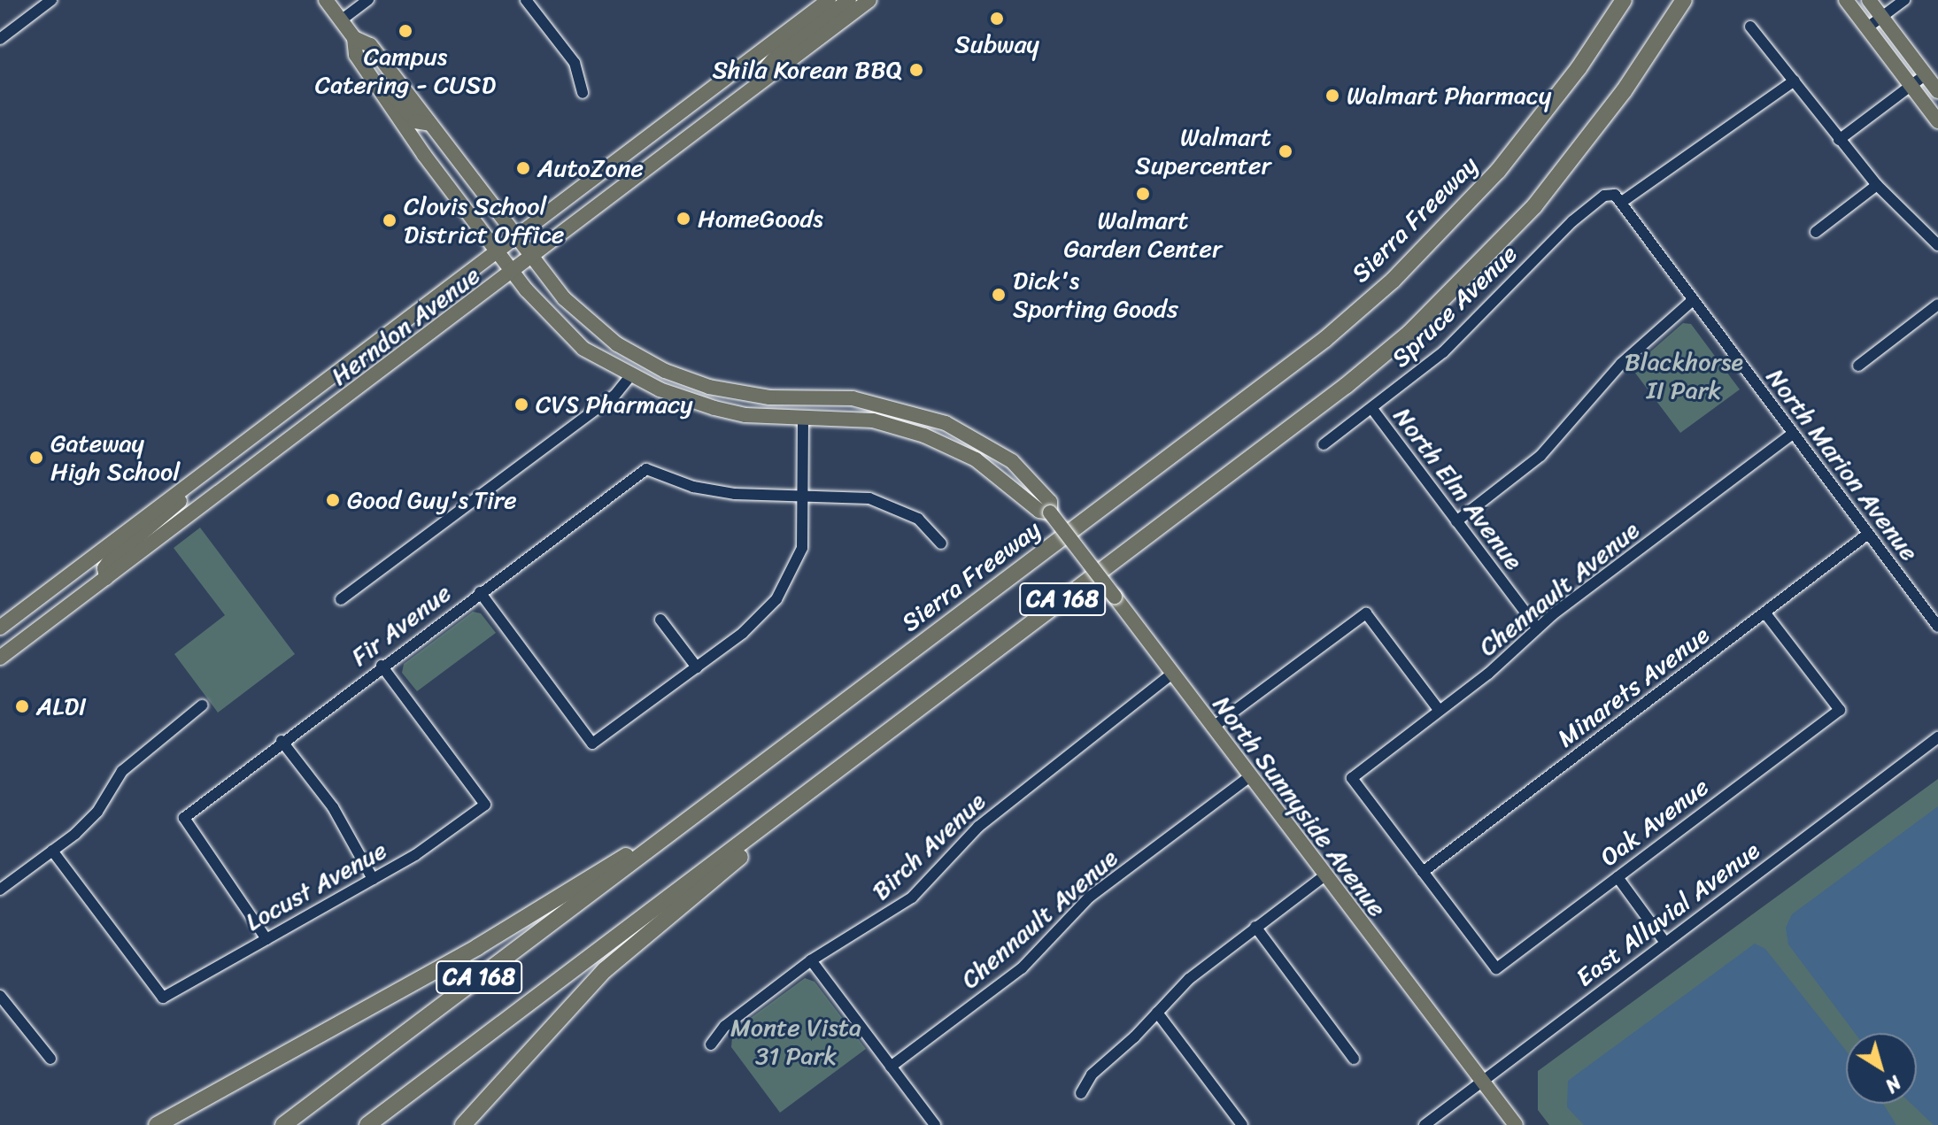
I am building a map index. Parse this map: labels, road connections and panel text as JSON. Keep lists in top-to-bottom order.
{
  "streets": {
    "highway": ["Sierra Freeway", "CA 168"],
    "main road": ["Herndon Avenue", "North Sunnyside Avenue"],
    "street": [
      "Spruce Avenue",
      "North Marion Avenue",
      "North Elm Avenue",
      "Chennault Avenue",
      "Fir Avenue",
      "Minarets Avenue",
      "Oak Avenue",
      "Birch Avenue",
      "Locust Avenue",
      "East Alluvial Avenue"
    ]
  },
  "crossings": [
    ["Spruce Avenue", "North Marion Avenue"],
    ["Spruce Avenue", "North Elm Avenue"],
    ["Herndon Avenue", "North Sunnyside Avenue"],
    ["North Marion Avenue", "Chennault Avenue"],
    ["North Marion Avenue", "Minarets Avenue"],
    ["North Elm Avenue", "Chennault Avenue"],
    ["Chennault Avenue", "Minarets Avenue"],
    ["Chennault Avenue", "North Sunnyside Avenue"],
    ["Chennault Avenue", "Oak Avenue"],
    ["Fir Avenue", "Locust Avenue"],
    ["Minarets Avenue", "Oak Avenue"],
    ["North Sunnyside Avenue", "Birch Avenue"],
    ["North Sunnyside Avenue", "East Alluvial Avenue"]
  ],
  "parks": ["Blackhorse II Park", "Monte Vista 31 Park"],
  "places": [
    "Subway",
    "Campus Catering - CUSD",
    "Shila Korean BBQ",
    "Walmart Pharmacy",
    "Walmart Supercenter",
    "AutoZone",
    "Walmart Garden Center",
    "HomeGoods",
    "Clovis School District Office",
    "Dick's Sporting Goods",
    "CVS Pharmacy",
    "Gateway High School",
    "Good Guy's Tire",
    "ALDI"
  ],
  "north": "bottom right"
}
